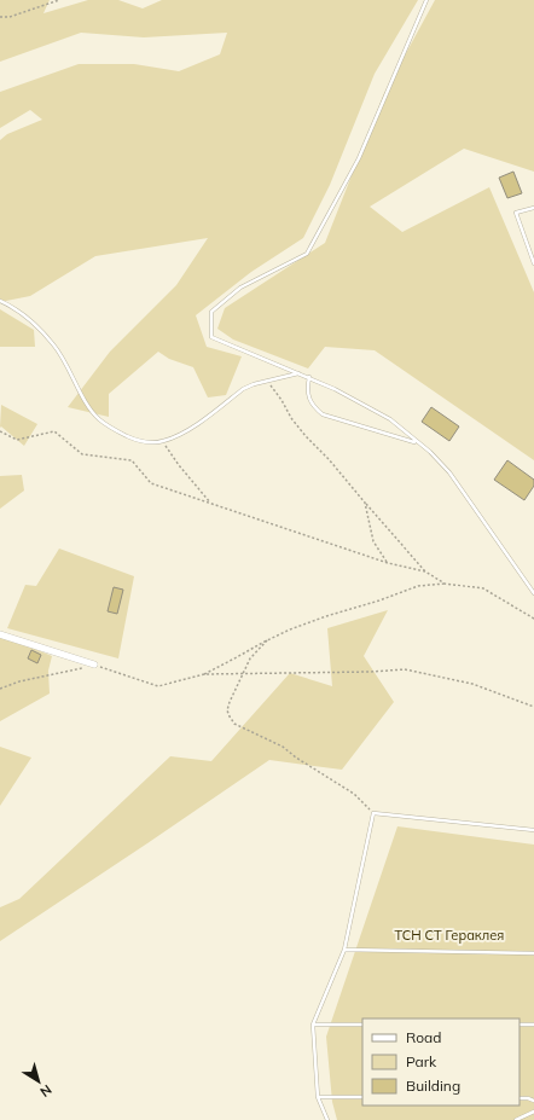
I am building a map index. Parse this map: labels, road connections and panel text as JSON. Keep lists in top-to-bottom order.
{
  "parks": ["ТСН СТ Гераклея"],
  "legend": ["Road", "Park", "Building"],
  "north": "bottom right"
}
